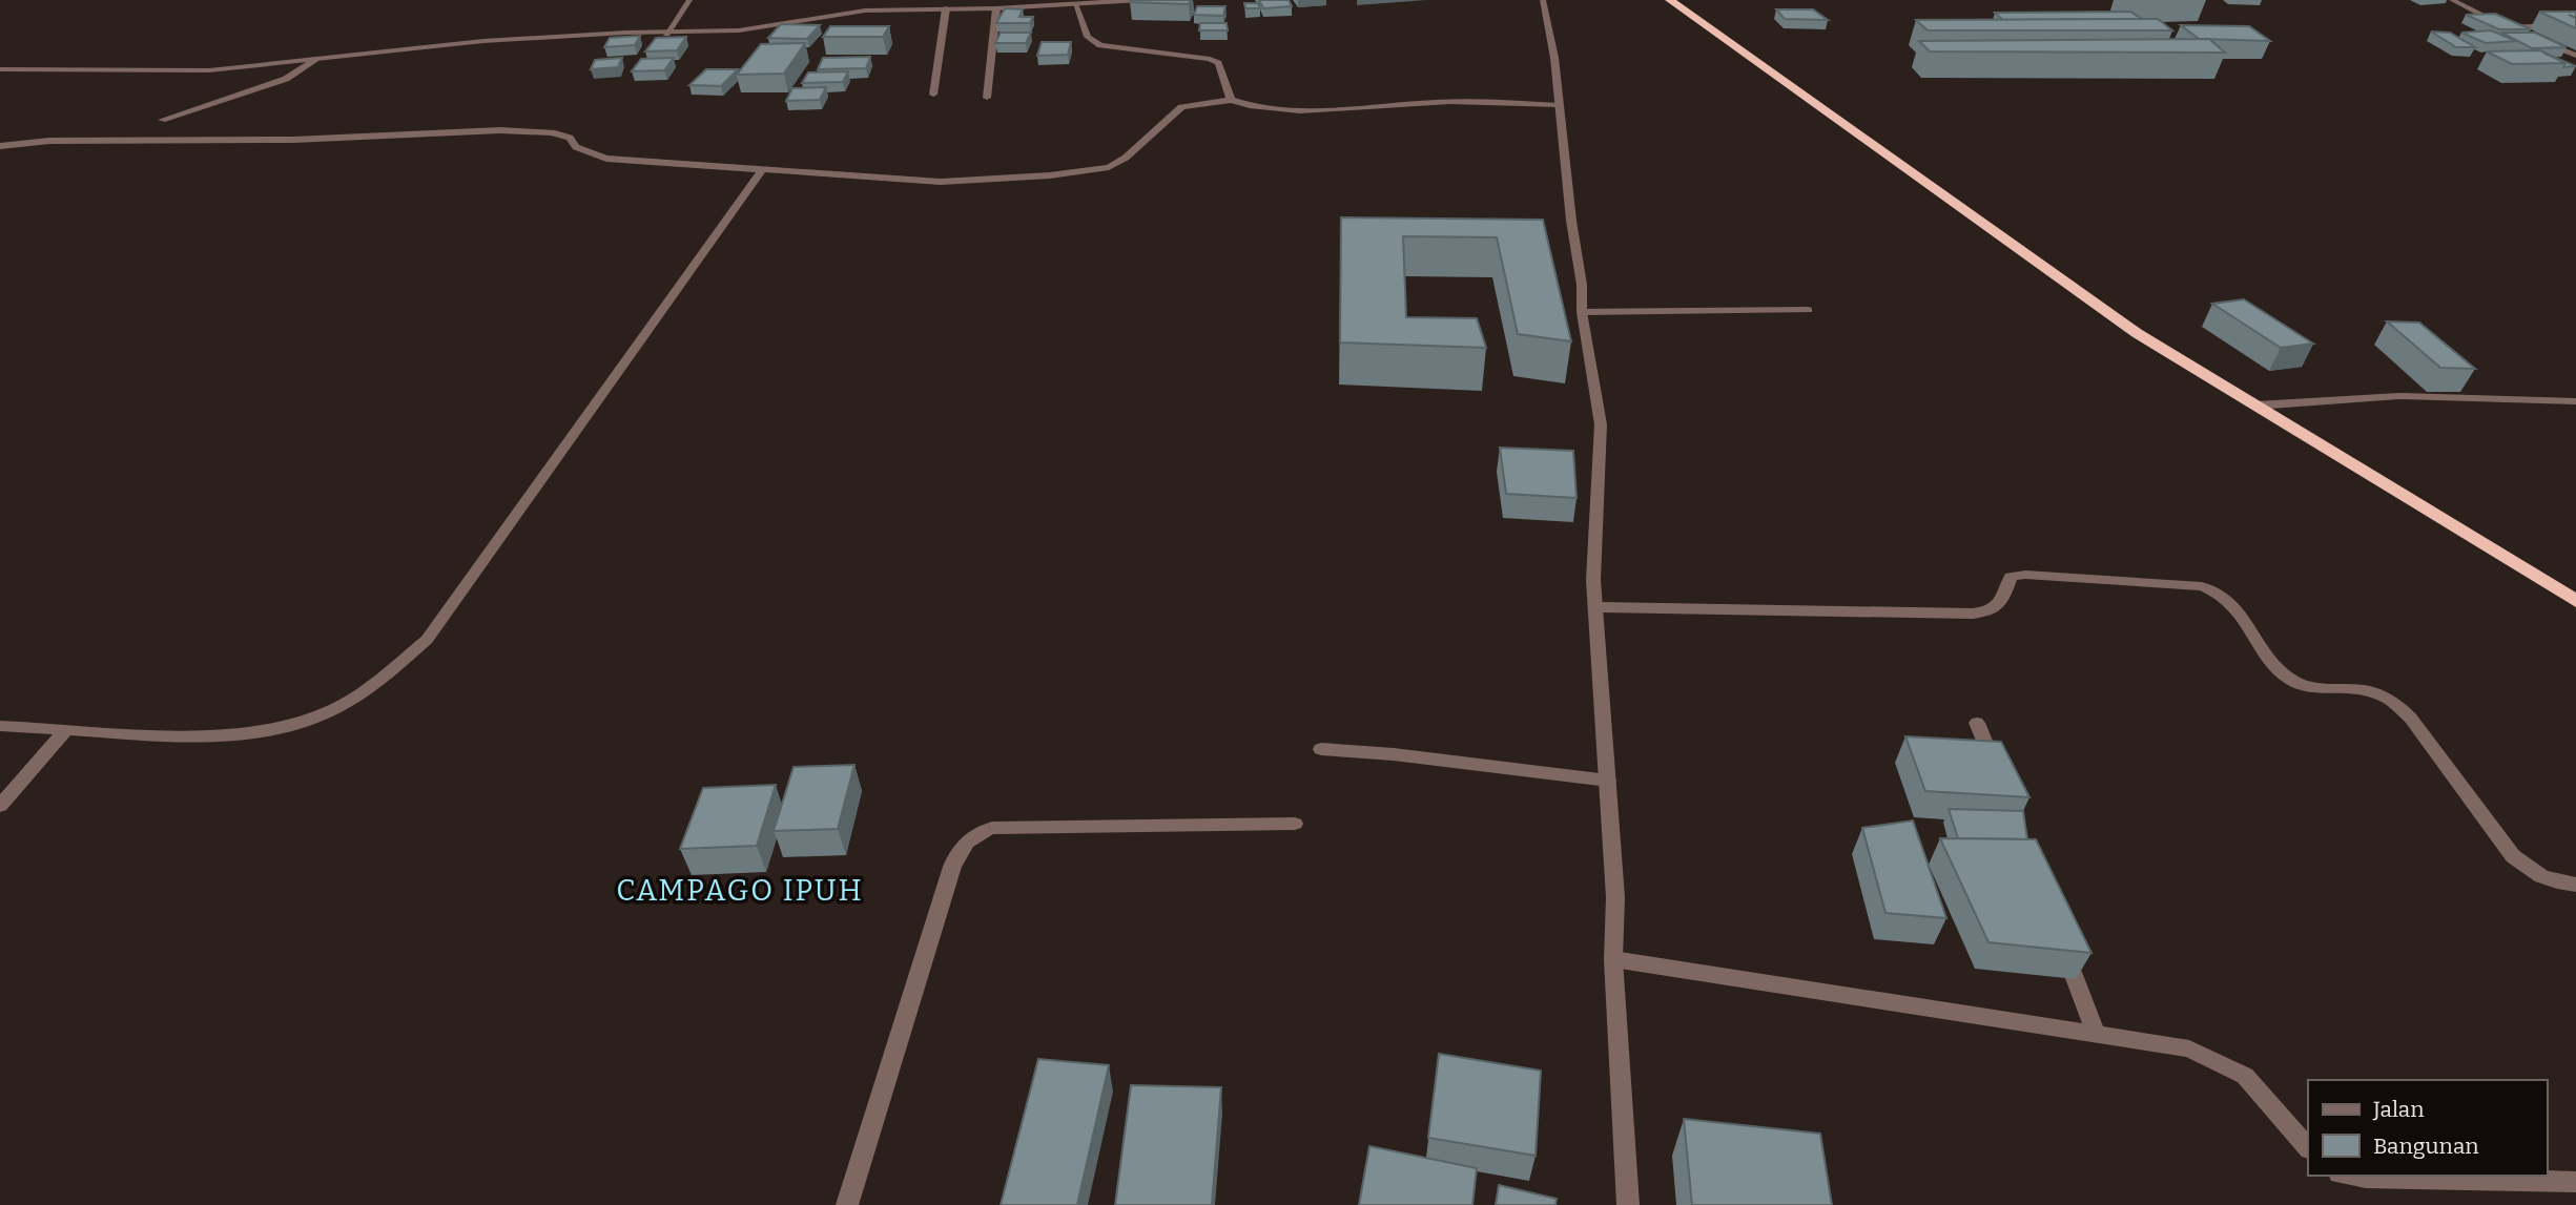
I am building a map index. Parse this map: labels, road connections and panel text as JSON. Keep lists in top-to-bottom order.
{
  "districts": ["CAMPAGO IPUH"],
  "legend": ["Jalan", "Bangunan"]
}
